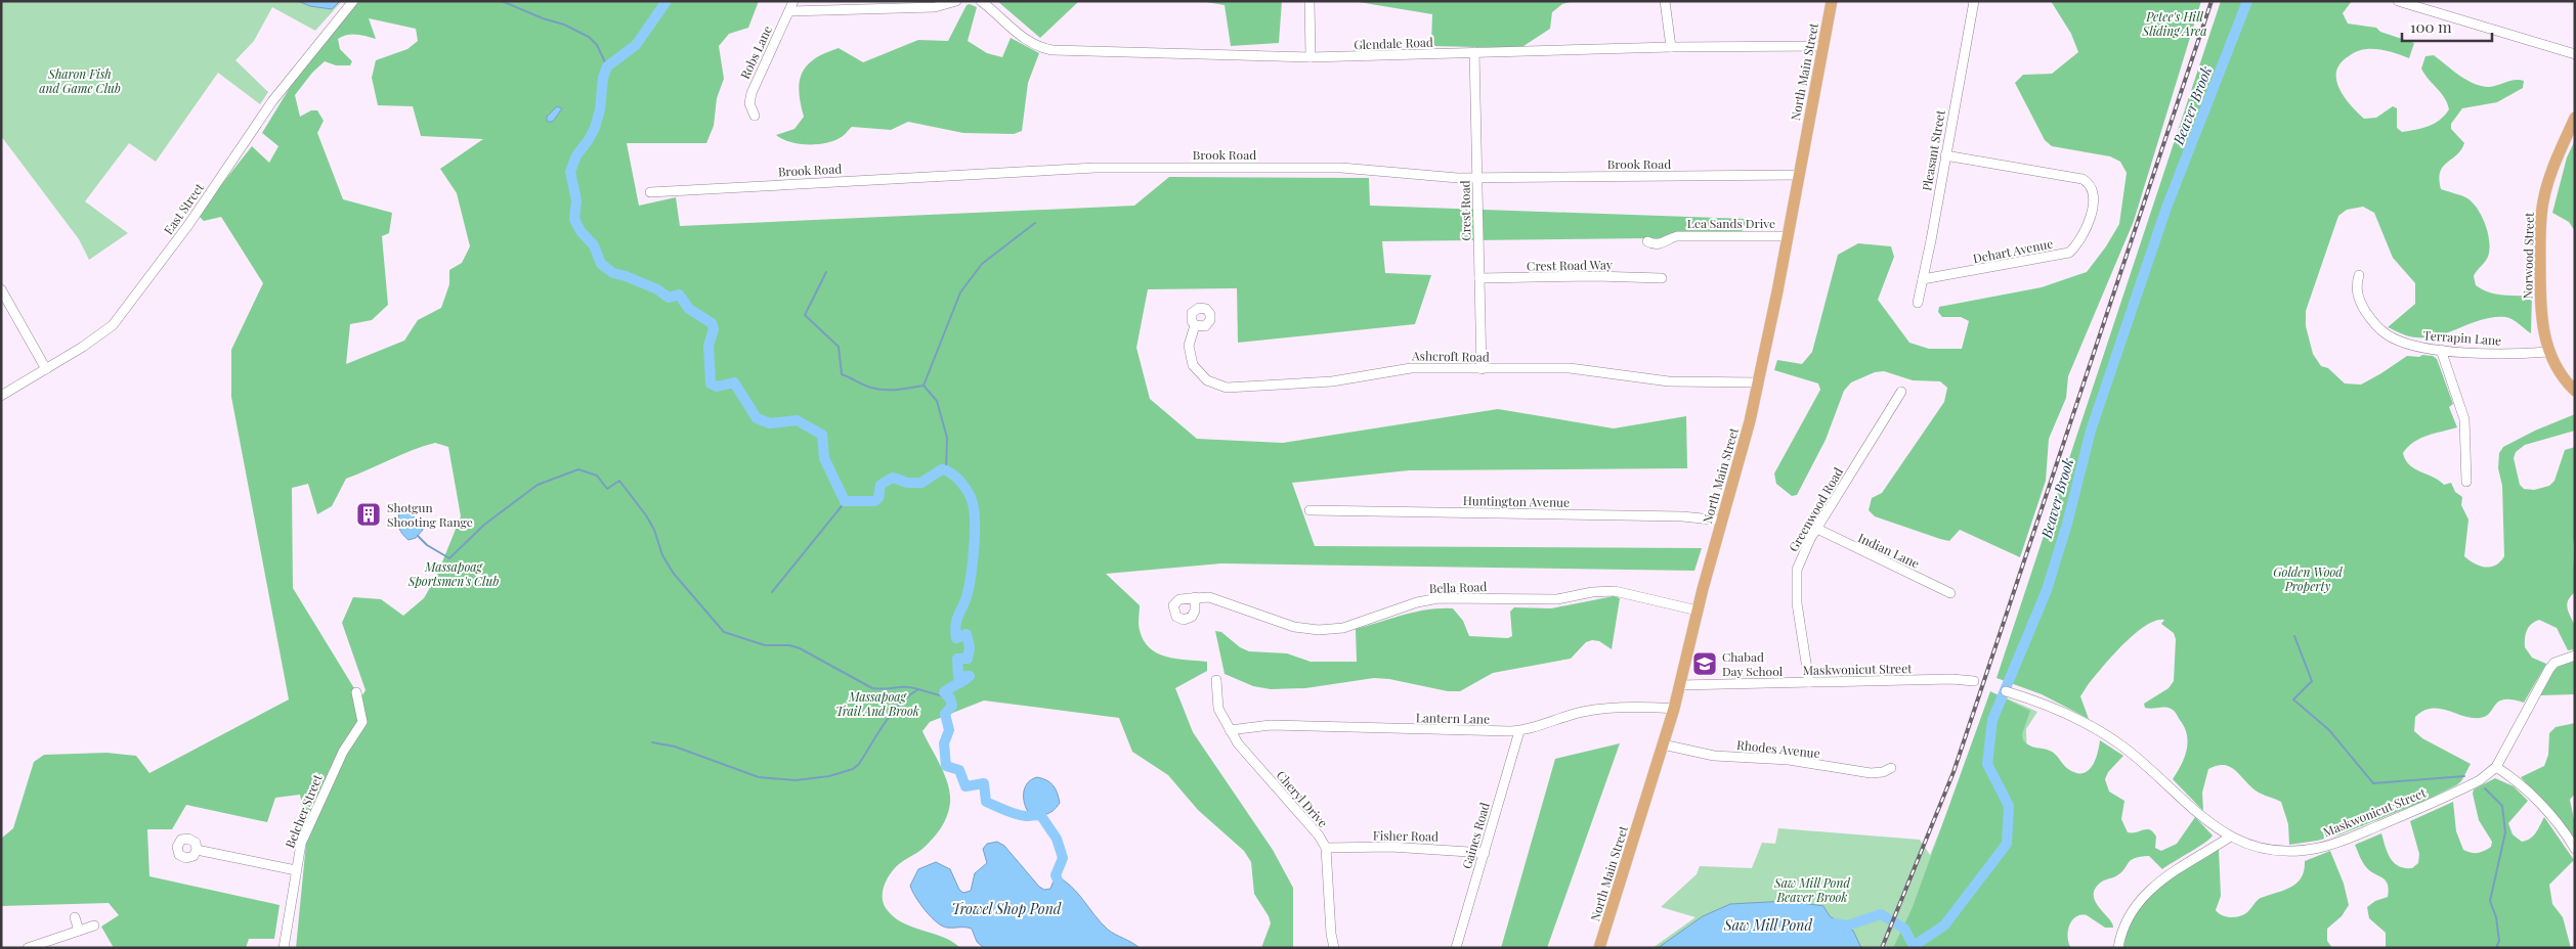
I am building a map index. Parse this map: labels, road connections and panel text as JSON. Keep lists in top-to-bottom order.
{
  "streets": {
    "main road": ["North Main Street", "Norwood Street"],
    "street": [
      "Glendale Road",
      "Robs Lane",
      "Pleasant Street",
      "Brook Road",
      "East Street",
      "Crest Road",
      "Lea Sands Drive",
      "Dehart Avenue",
      "Crest Road Way",
      "Terrapin Lane",
      "Ashcroft Road",
      "Huntington Avenue",
      "Greenwood Road",
      "Indian Lane",
      "Bella Road",
      "Maskwonicut Street",
      "Lantern Lane",
      "Rhodes Avenue",
      "Cheryl Drive",
      "Belcher Street",
      "Fisher Road",
      "Gaines Road"
    ]
  },
  "crossings": [
    ["Glendale Road", "North Main Street"],
    ["Glendale Road", "Crest Road"],
    ["North Main Street", "Brook Road"],
    ["North Main Street", "Lea Sands Drive"],
    ["North Main Street", "Ashcroft Road"],
    ["North Main Street", "Huntington Avenue"],
    ["North Main Street", "Bella Road"],
    ["North Main Street", "Maskwonicut Street"],
    ["North Main Street", "Lantern Lane"],
    ["North Main Street", "Rhodes Avenue"],
    ["Pleasant Street", "Dehart Avenue"],
    ["Brook Road", "Crest Road"],
    ["Crest Road", "Crest Road Way"],
    ["Crest Road", "Ashcroft Road"],
    ["Norwood Street", "Terrapin Lane"],
    ["Greenwood Road", "Indian Lane"],
    ["Greenwood Road", "Maskwonicut Street"],
    ["Lantern Lane", "Cheryl Drive"],
    ["Lantern Lane", "Gaines Road"],
    ["Cheryl Drive", "Fisher Road"],
    ["Fisher Road", "Gaines Road"]
  ],
  "water": ["Beaver Brook", "Trowel Shop Pond", "Saw Mill Pond"],
  "parks": [
    "Petee's Hill Sliding Area",
    "Sharon Fish and Game Club",
    "Massapoag Sportsmen's Club",
    "Golden Wood Property",
    "Massapoag Trail And Brook",
    "Saw Mill Pond Beaver Brook"
  ],
  "places": {
    "building": ["Shotgun Shooting Range"],
    "school or university": ["Chabad Day School"]
  },
  "scale_bar": "100 m"
}
